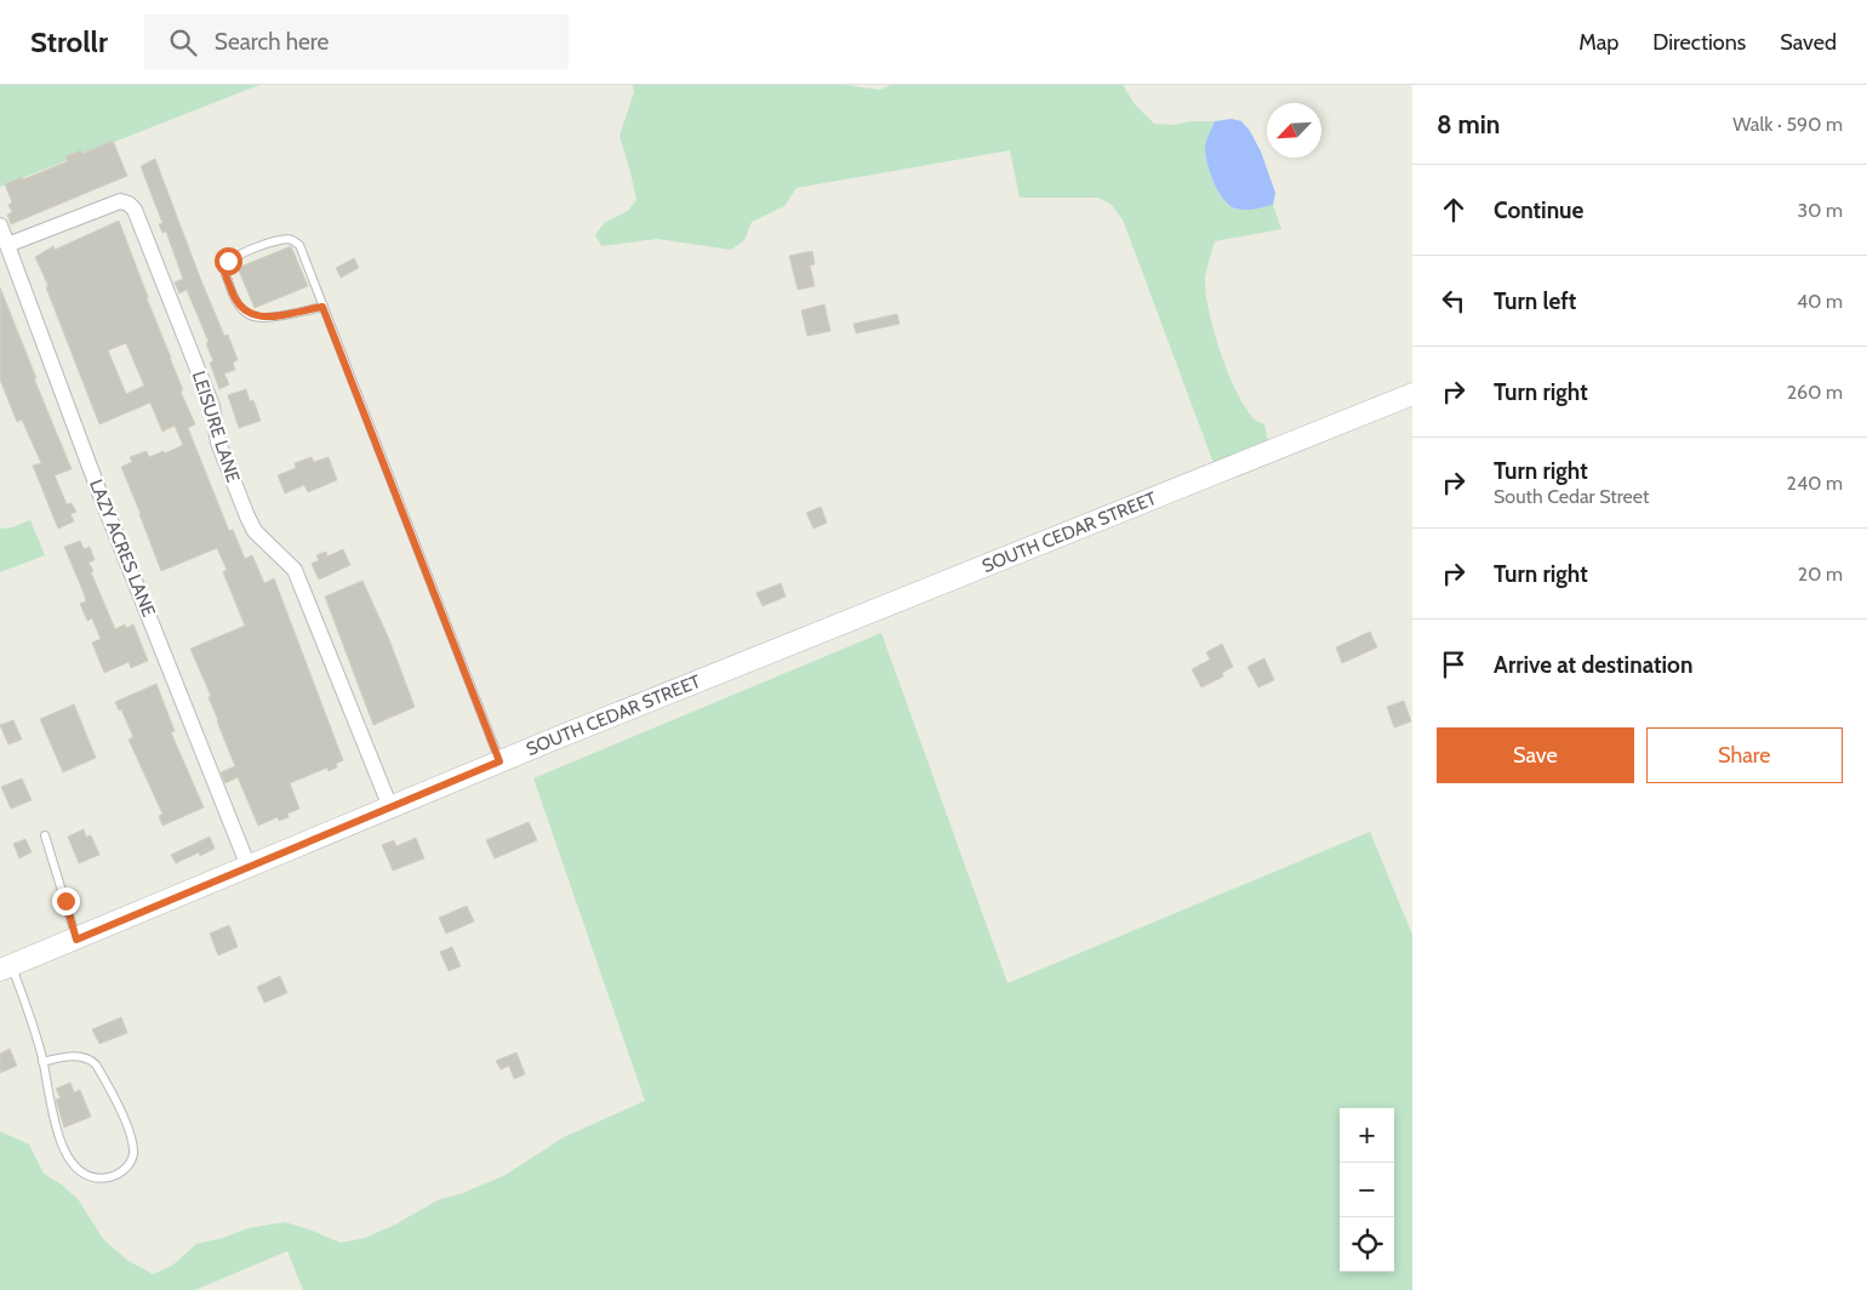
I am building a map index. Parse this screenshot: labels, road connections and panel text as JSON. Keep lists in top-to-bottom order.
{
  "streets": {
    "main road": ["SOUTH CEDAR STREET"],
    "street": ["LEISURE LANE", "LAZY ACRES LANE"]
  },
  "crossings": [
    ["LEISURE LANE", "SOUTH CEDAR STREET"],
    ["LEISURE LANE", "LAZY ACRES LANE"],
    ["SOUTH CEDAR STREET", "LAZY ACRES LANE"]
  ],
  "north": "bottom left",
  "page": {
    "header": "Strollr",
    "search": "Search here",
    "nav": ["Map", "Directions", "Saved"],
    "heading": ["8 min", "Walk · 590 m"],
    "list": [
      ["Continue", "30 m"],
      ["Turn left", "40 m"],
      ["Turn right", "260 m"],
      ["Turn right", "South Cedar Street", "240 m"],
      ["Turn right", "20 m"],
      "Arrive at destination"
    ],
    "buttons": ["Save", "Share"],
    "map_buttons": ["+", "−"]
  }
}
